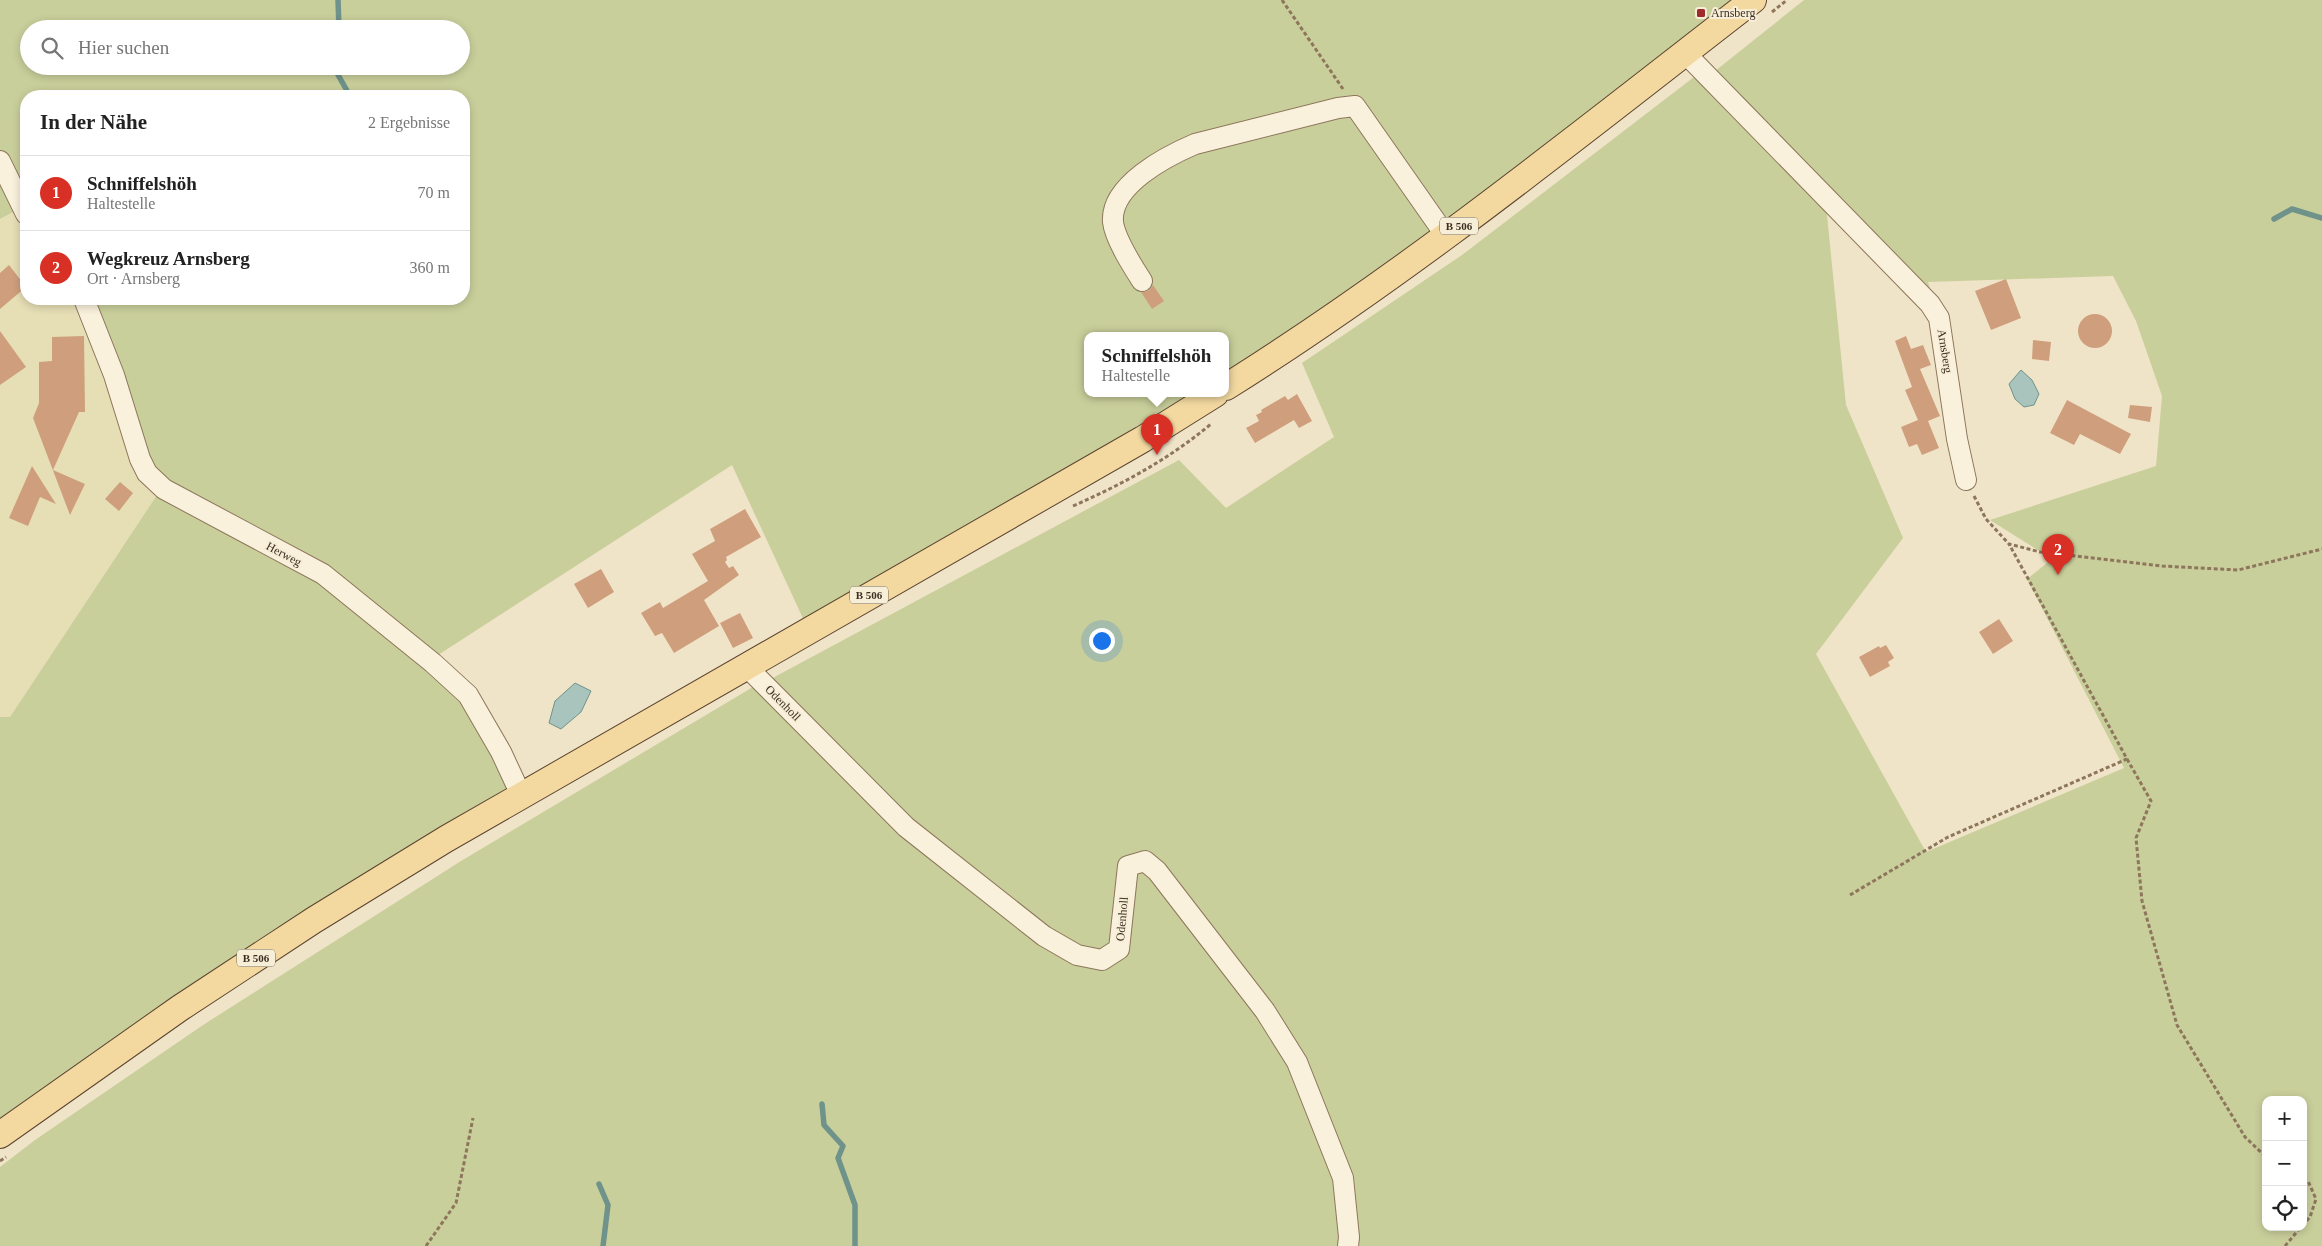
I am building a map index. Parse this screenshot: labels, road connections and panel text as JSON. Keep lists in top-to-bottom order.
{
  "streets": {
    "main road": ["B 506"],
    "street": ["Arnsberg", "Herweg", "Odenholl"]
  },
  "crossings": [
    ["B 506", "Arnsberg"],
    ["B 506", "Herweg"],
    ["B 506", "Odenholl"]
  ],
  "places": {
    "transit": ["Arnsberg"]
  },
  "page": {
    "search": "Hier suchen",
    "heading": ["In der Nähe", "2 Ergebnisse"],
    "list": [
      {
        "mark": "1",
        "name": "Schniffelshöh",
        "note": "Haltestelle",
        "value": "70 m"
      },
      {
        "mark": "2",
        "name": "Wegkreuz Arnsberg",
        "note": "Ort · Arnsberg",
        "value": "360 m"
      }
    ],
    "popup": ["Schniffelshöh", "Haltestelle"],
    "pins": ["1", "2"],
    "map_buttons": ["+", "−"]
  }
}
